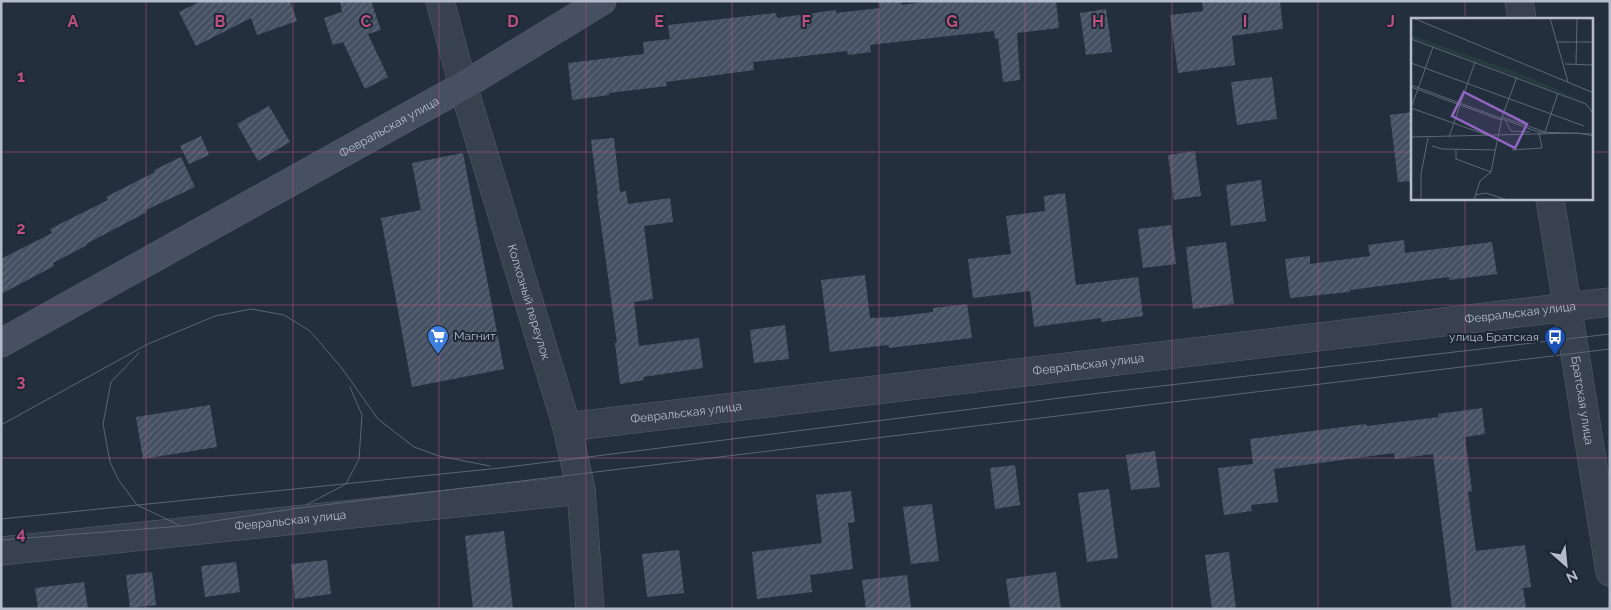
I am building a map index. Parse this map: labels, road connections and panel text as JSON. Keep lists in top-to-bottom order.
{
  "streets": {
    "street": ["Февральская улица", "Колхозный переулок", "Братская улица"]
  },
  "crossings": [
    ["Февральская улица", "Колхозный переулок"],
    ["Февральская улица", "Братская улица"]
  ],
  "places": {
    "supermarket": ["Магнит"],
    "bus stop": ["улица Братская"]
  },
  "north": "bottom right",
  "grid": {
    "columns": [
      "A",
      "B",
      "C",
      "D",
      "E",
      "F",
      "G",
      "H",
      "I",
      "J"
    ],
    "rows": [
      "1",
      "2",
      "3",
      "4"
    ]
  }
}
